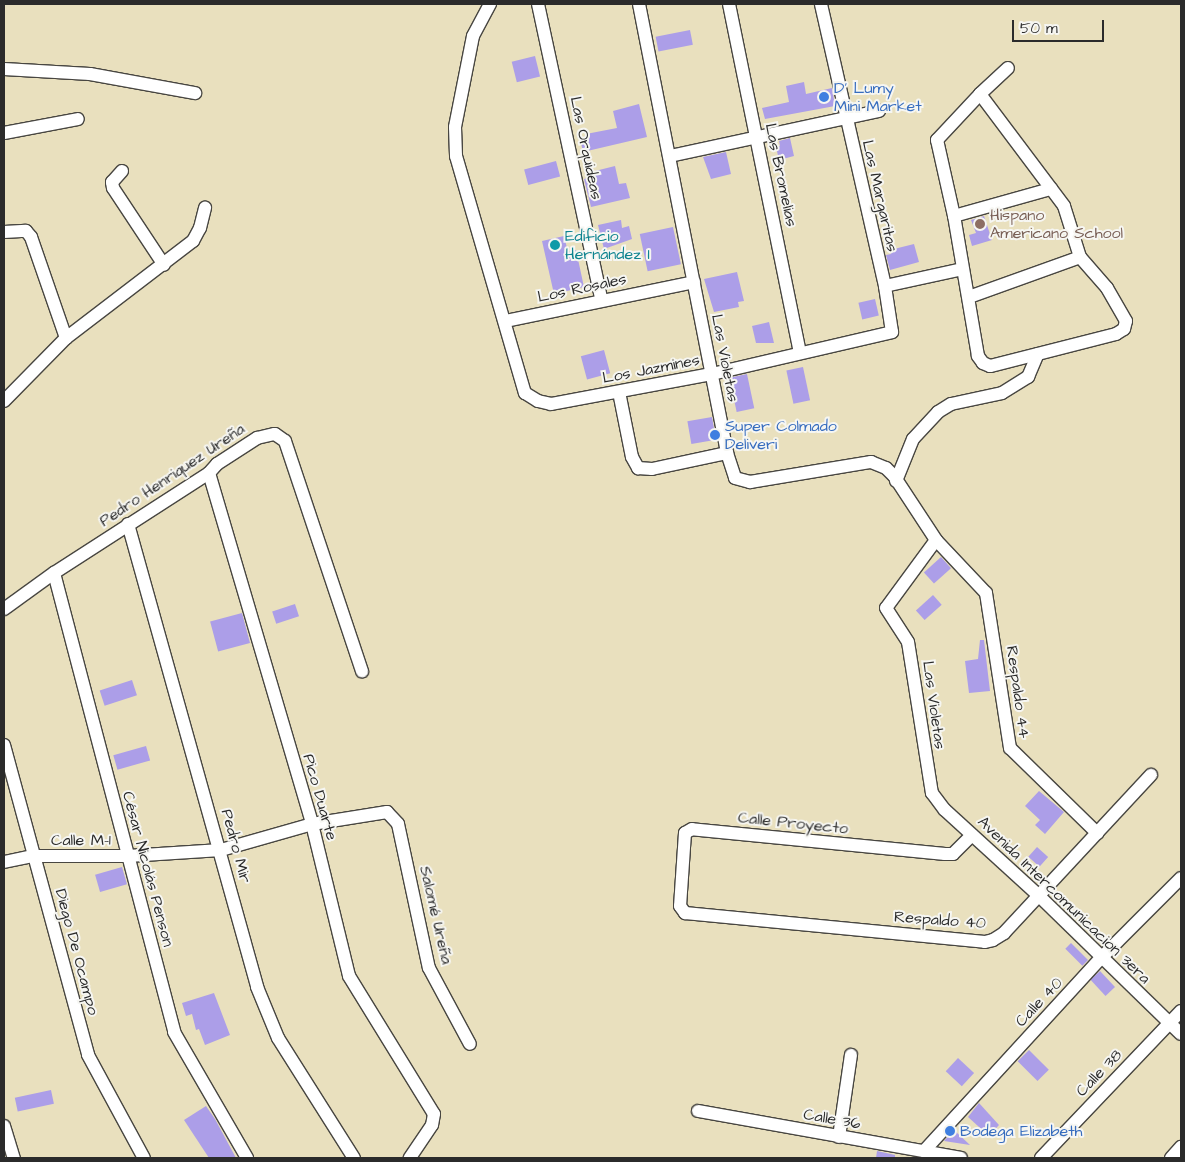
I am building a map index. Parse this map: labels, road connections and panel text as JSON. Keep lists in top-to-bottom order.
{
  "streets": {
    "street": [
      "Las Orquideas",
      "Las Bromelias",
      "Las Margaritas",
      "Los Rosales",
      "Las Violetas",
      "Los Jazmines",
      "Pedro Henriquez Ureña",
      "Respaldo 44",
      "Pico Duarte",
      "Calle Proyecto",
      "Calle M-1",
      "Pedro Mir",
      "César Nicolás Penson",
      "Avenida Intercomunicacion 3era",
      "Salomé Ureña",
      "Respaldo 40",
      "Diego De Ocampo",
      "Calle 40",
      "Calle 38",
      "Calle 36"
    ]
  },
  "crossings": [
    ["Las Orquideas", "Los Rosales"],
    ["Las Bromelias", "Los Jazmines"],
    ["Las Margaritas", "Los Jazmines"],
    ["Los Rosales", "Las Violetas"],
    ["Los Rosales", "Los Jazmines"],
    ["Las Violetas", "Los Jazmines"],
    ["Las Violetas", "Respaldo 44"],
    ["Las Violetas", "Avenida Intercomunicacion 3era"],
    ["Pedro Henriquez Ureña", "Pico Duarte"],
    ["Pedro Henriquez Ureña", "Pedro Mir"],
    ["Pedro Henriquez Ureña", "César Nicolás Penson"],
    ["Respaldo 44", "Respaldo 40"],
    ["Pico Duarte", "Calle M-1"],
    ["Calle Proyecto", "Avenida Intercomunicacion 3era"],
    ["Calle Proyecto", "Respaldo 40"],
    ["Calle M-1", "Pedro Mir"],
    ["Calle M-1", "César Nicolás Penson"],
    ["Calle M-1", "Salomé Ureña"],
    ["Calle M-1", "Diego De Ocampo"],
    ["Avenida Intercomunicacion 3era", "Respaldo 40"],
    ["Avenida Intercomunicacion 3era", "Calle 40"],
    ["Avenida Intercomunicacion 3era", "Calle 38"],
    ["Calle 40", "Calle 36"]
  ],
  "places": [
    "D' Lumy Mini Market",
    "Hispano Americano School",
    "Edificio Hernández I",
    "Super Colmado Deliveri",
    "Bodega Elizabeth"
  ],
  "scale_bar": "50 m"
}
